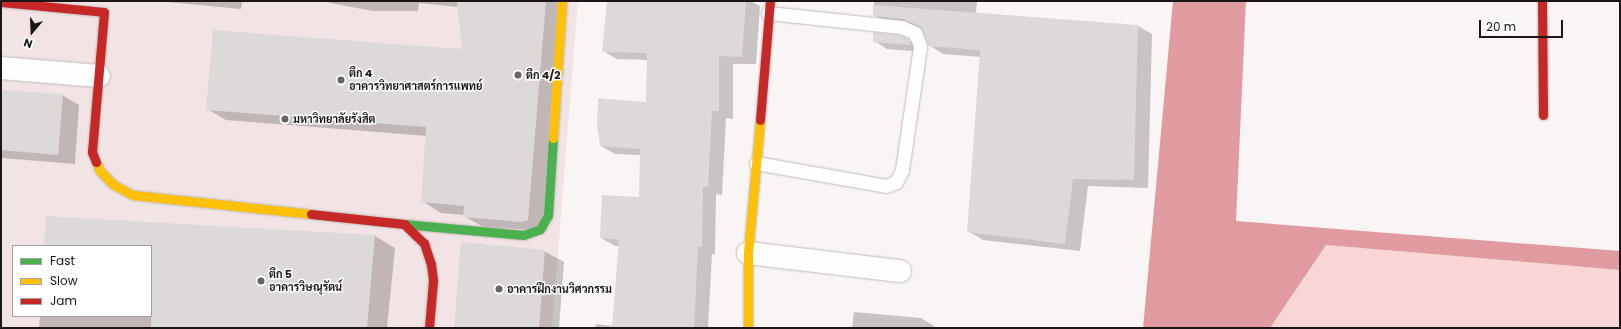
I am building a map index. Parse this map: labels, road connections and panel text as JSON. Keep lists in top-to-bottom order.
{
  "places": [
    "ตึก 4/2",
    "ตึก 4 อาคารวิทยาศาสตร์การแพทย์",
    "มหาวิทยาลัยรังสิต",
    "ตึก 5 อาคารวิษณุรัตน์",
    "อาคารฝึกงานวิศวกรรม"
  ],
  "legend": ["Fast", "Slow", "Jam"],
  "scale_bar": "20 m",
  "north": "bottom"
}
